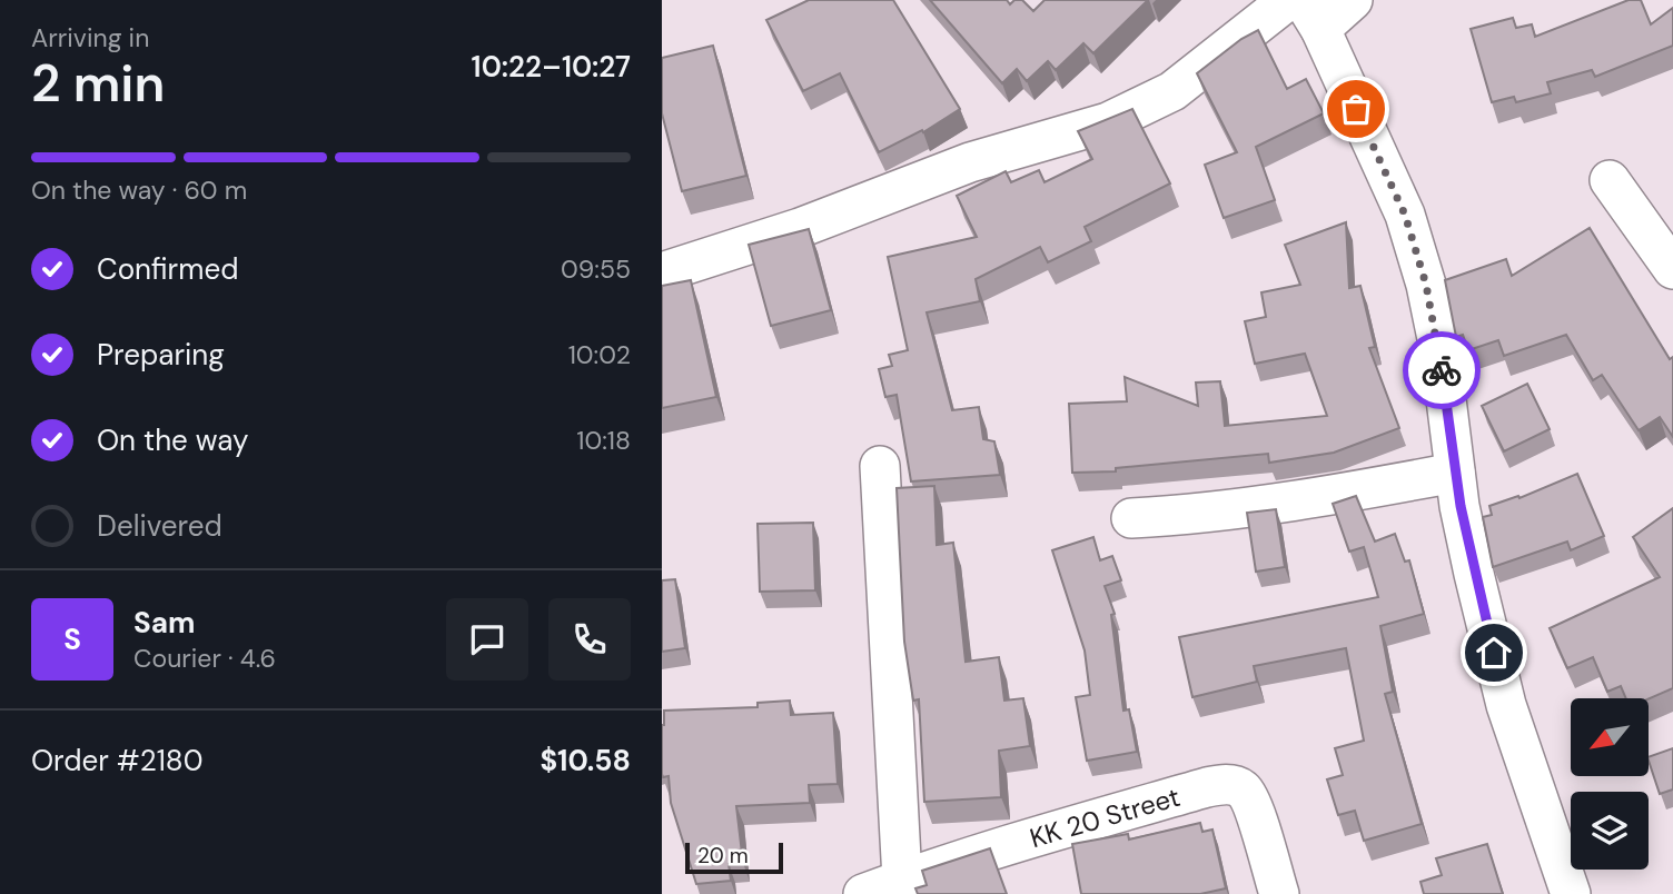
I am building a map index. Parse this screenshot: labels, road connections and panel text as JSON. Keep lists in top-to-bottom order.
{
  "streets": {
    "street": ["KK 20 Street"]
  },
  "scale_bar": "20 m",
  "north": "bottom left",
  "page": {
    "heading": ["2 min", "Arriving in", "10:22–10:27"],
    "panel": [
      "Sam",
      "Courier · 4.6",
      "Order #2180",
      "$10.58"
    ],
    "bar": "On the way · 60 m",
    "list": [
      ["Confirmed", "09:55"],
      ["Preparing", "10:02"],
      ["On the way", "10:18"],
      "Delivered"
    ],
    "round": "S",
    "scale": "20 m"
  }
}
